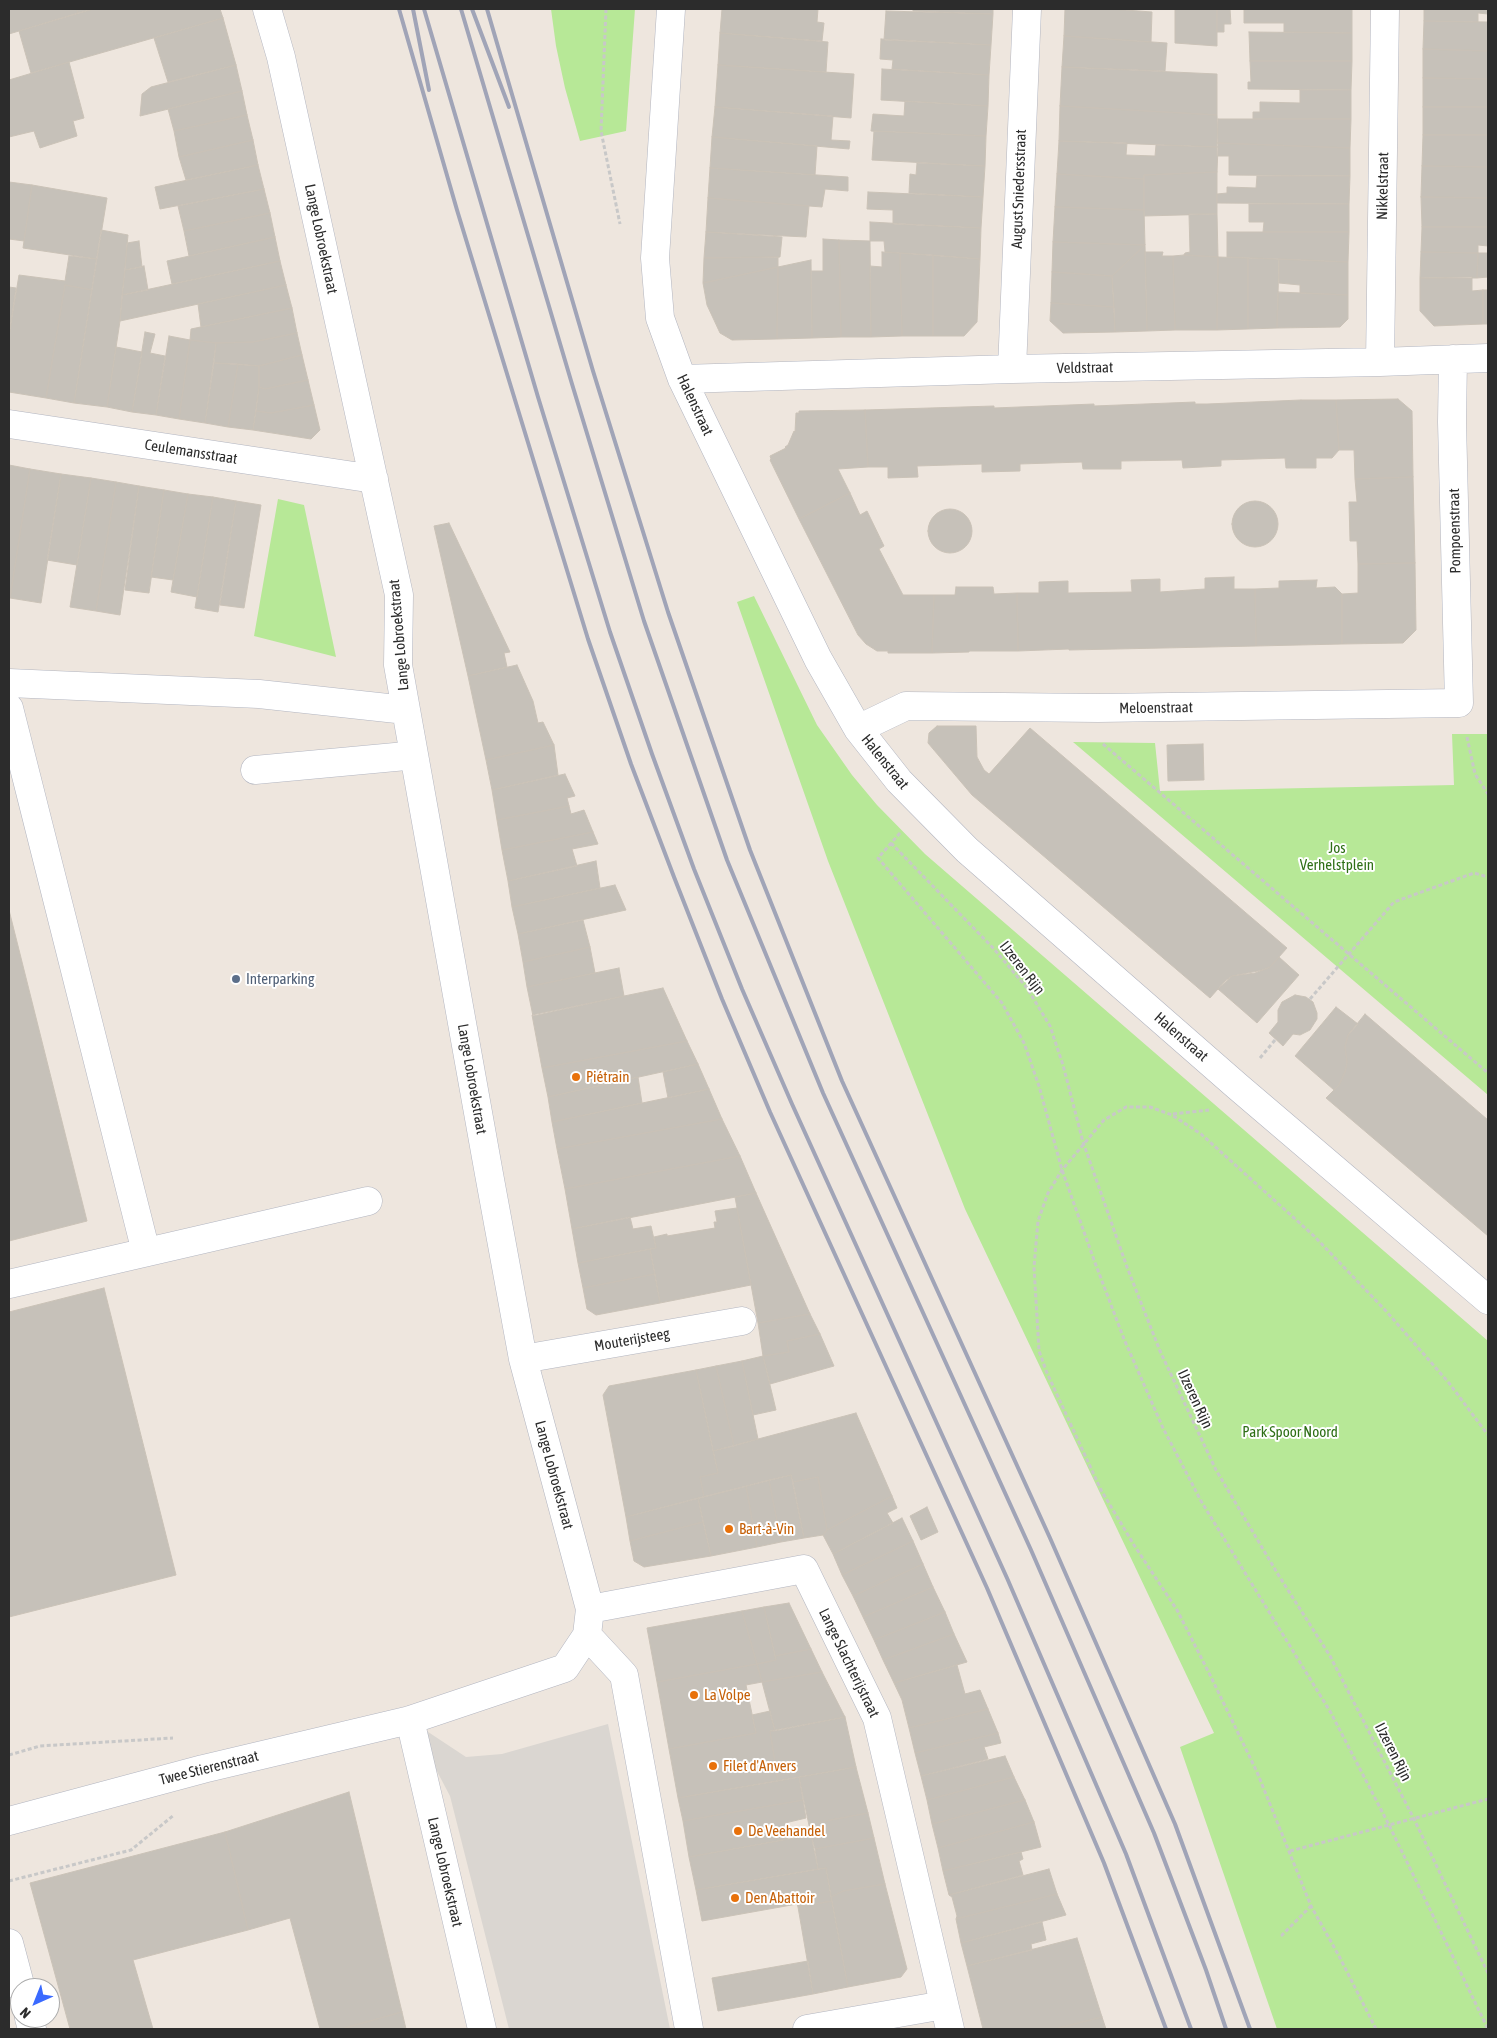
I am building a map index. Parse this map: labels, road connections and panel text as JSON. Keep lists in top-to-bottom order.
{
  "streets": {
    "street": [
      "Nikkelstraat",
      "August Sniedersstraat",
      "Lange Lobroekstraat",
      "Veldstraat",
      "Halenstraat",
      "Ceulemansstraat",
      "Pompoenstraat",
      "Meloenstraat",
      "Mouterijsteeg",
      "Lange Slachterijstraat",
      "Twee Stierenstraat"
    ],
    "path": ["IJzeren Rijn"]
  },
  "crossings": [
    ["Nikkelstraat", "Veldstraat"],
    ["August Sniedersstraat", "Veldstraat"],
    ["Lange Lobroekstraat", "Ceulemansstraat"],
    ["Lange Lobroekstraat", "Mouterijsteeg"],
    ["Lange Lobroekstraat", "Lange Slachterijstraat"],
    ["Lange Lobroekstraat", "Twee Stierenstraat"],
    ["Veldstraat", "Halenstraat"],
    ["Veldstraat", "Pompoenstraat"],
    ["Halenstraat", "Meloenstraat"],
    ["Pompoenstraat", "Meloenstraat"]
  ],
  "parks": ["Jos Verhelstplein", "Park Spoor Noord"],
  "places": [
    "Interparking",
    "Piétrain",
    "Bart-à-Vin",
    "La Volpe",
    "Filet d'Anvers",
    "De Veehandel",
    "Den Abattoir"
  ],
  "north": "bottom left"
}
